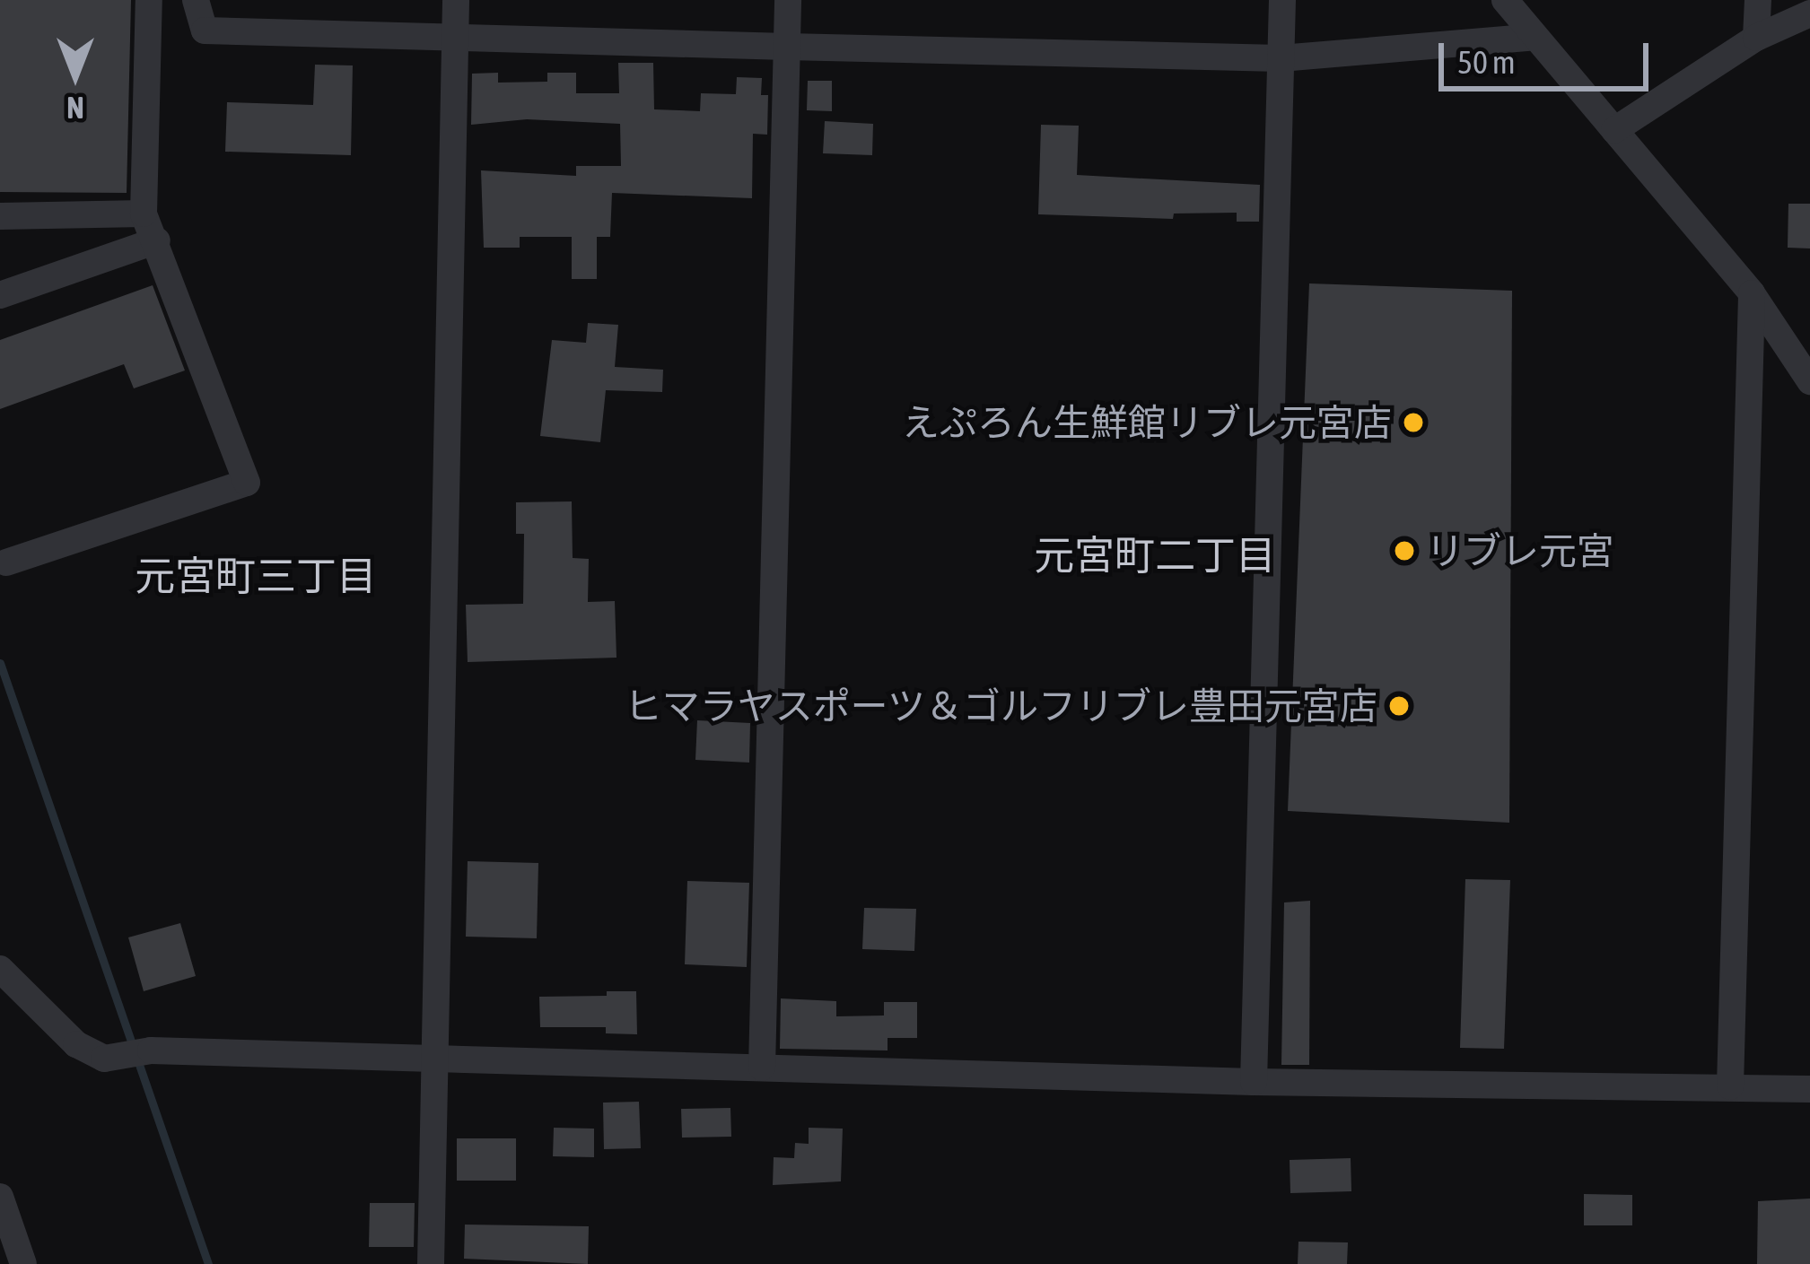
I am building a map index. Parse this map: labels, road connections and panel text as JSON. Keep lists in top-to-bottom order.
{
  "districts": ["元宮町二丁目", "元宮町三丁目"],
  "places": ["えぷろん生鮮館リブレ元宮店", "リブレ元宮", "ヒマラヤスポーツ＆ゴルフリブレ豊田元宮店"],
  "scale_bar": "50 m",
  "north": "bottom"
}
